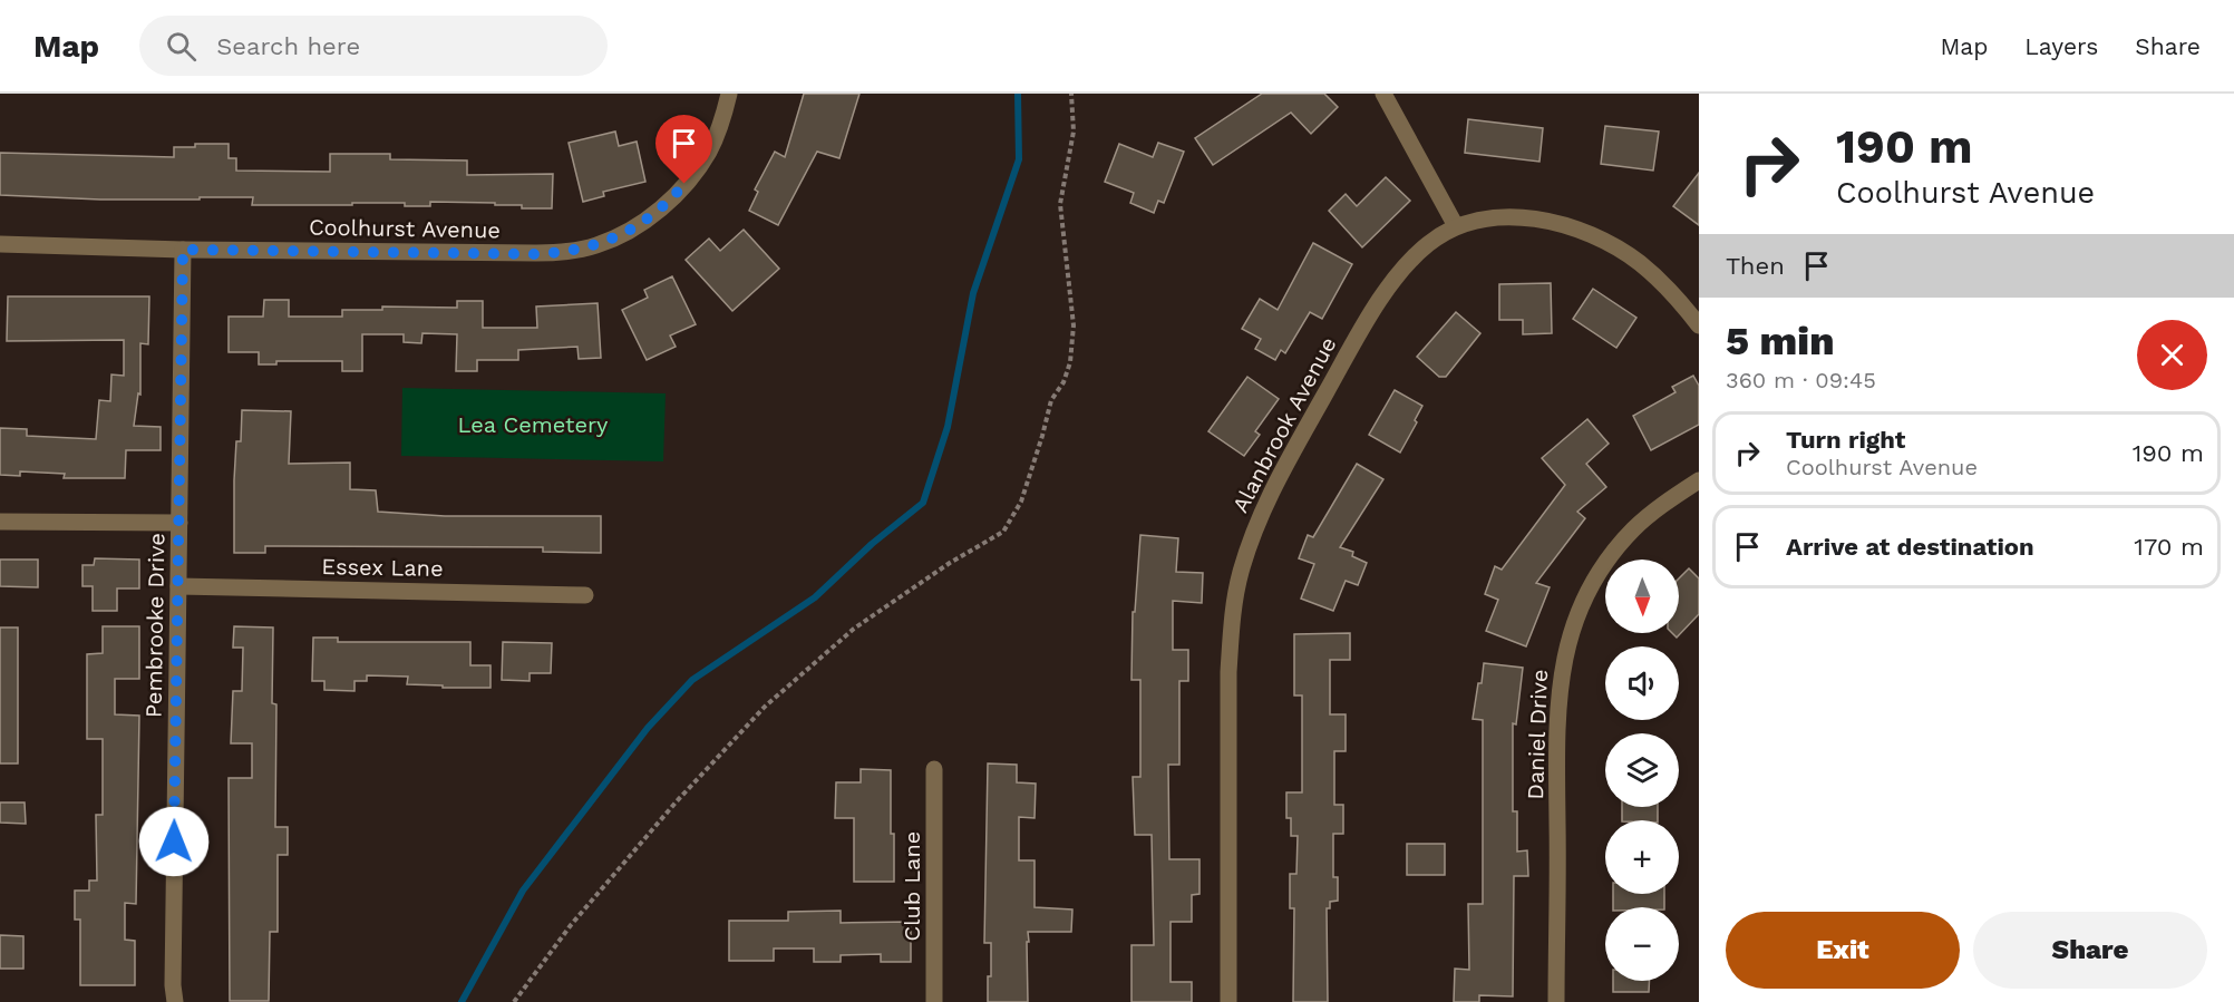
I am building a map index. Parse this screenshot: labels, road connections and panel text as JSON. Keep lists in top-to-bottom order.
{
  "streets": {
    "street": [
      "Coolhurst Avenue",
      "Alanbrook Avenue",
      "Essex Lane",
      "Pembrooke Drive",
      "Daniel Drive",
      "Club Lane"
    ]
  },
  "crossings": [
    ["Coolhurst Avenue", "Pembrooke Drive"],
    ["Essex Lane", "Pembrooke Drive"]
  ],
  "parks": ["Lea Cemetery"],
  "north": "bottom",
  "page": {
    "header": "Map",
    "search": "Search here",
    "nav": ["Map", "Layers", "Share"],
    "turn": ["190 m", "Coolhurst Avenue"],
    "then": "Then",
    "heading": ["5 min", "360 m · 09:45"],
    "list": [
      {
        "name": "Turn right",
        "note": "Coolhurst Avenue",
        "value": "190 m"
      },
      {
        "name": "Arrive at destination",
        "value": "170 m"
      }
    ],
    "map_buttons": ["+", "−"],
    "buttons": ["Exit", "Share"]
  }
}
